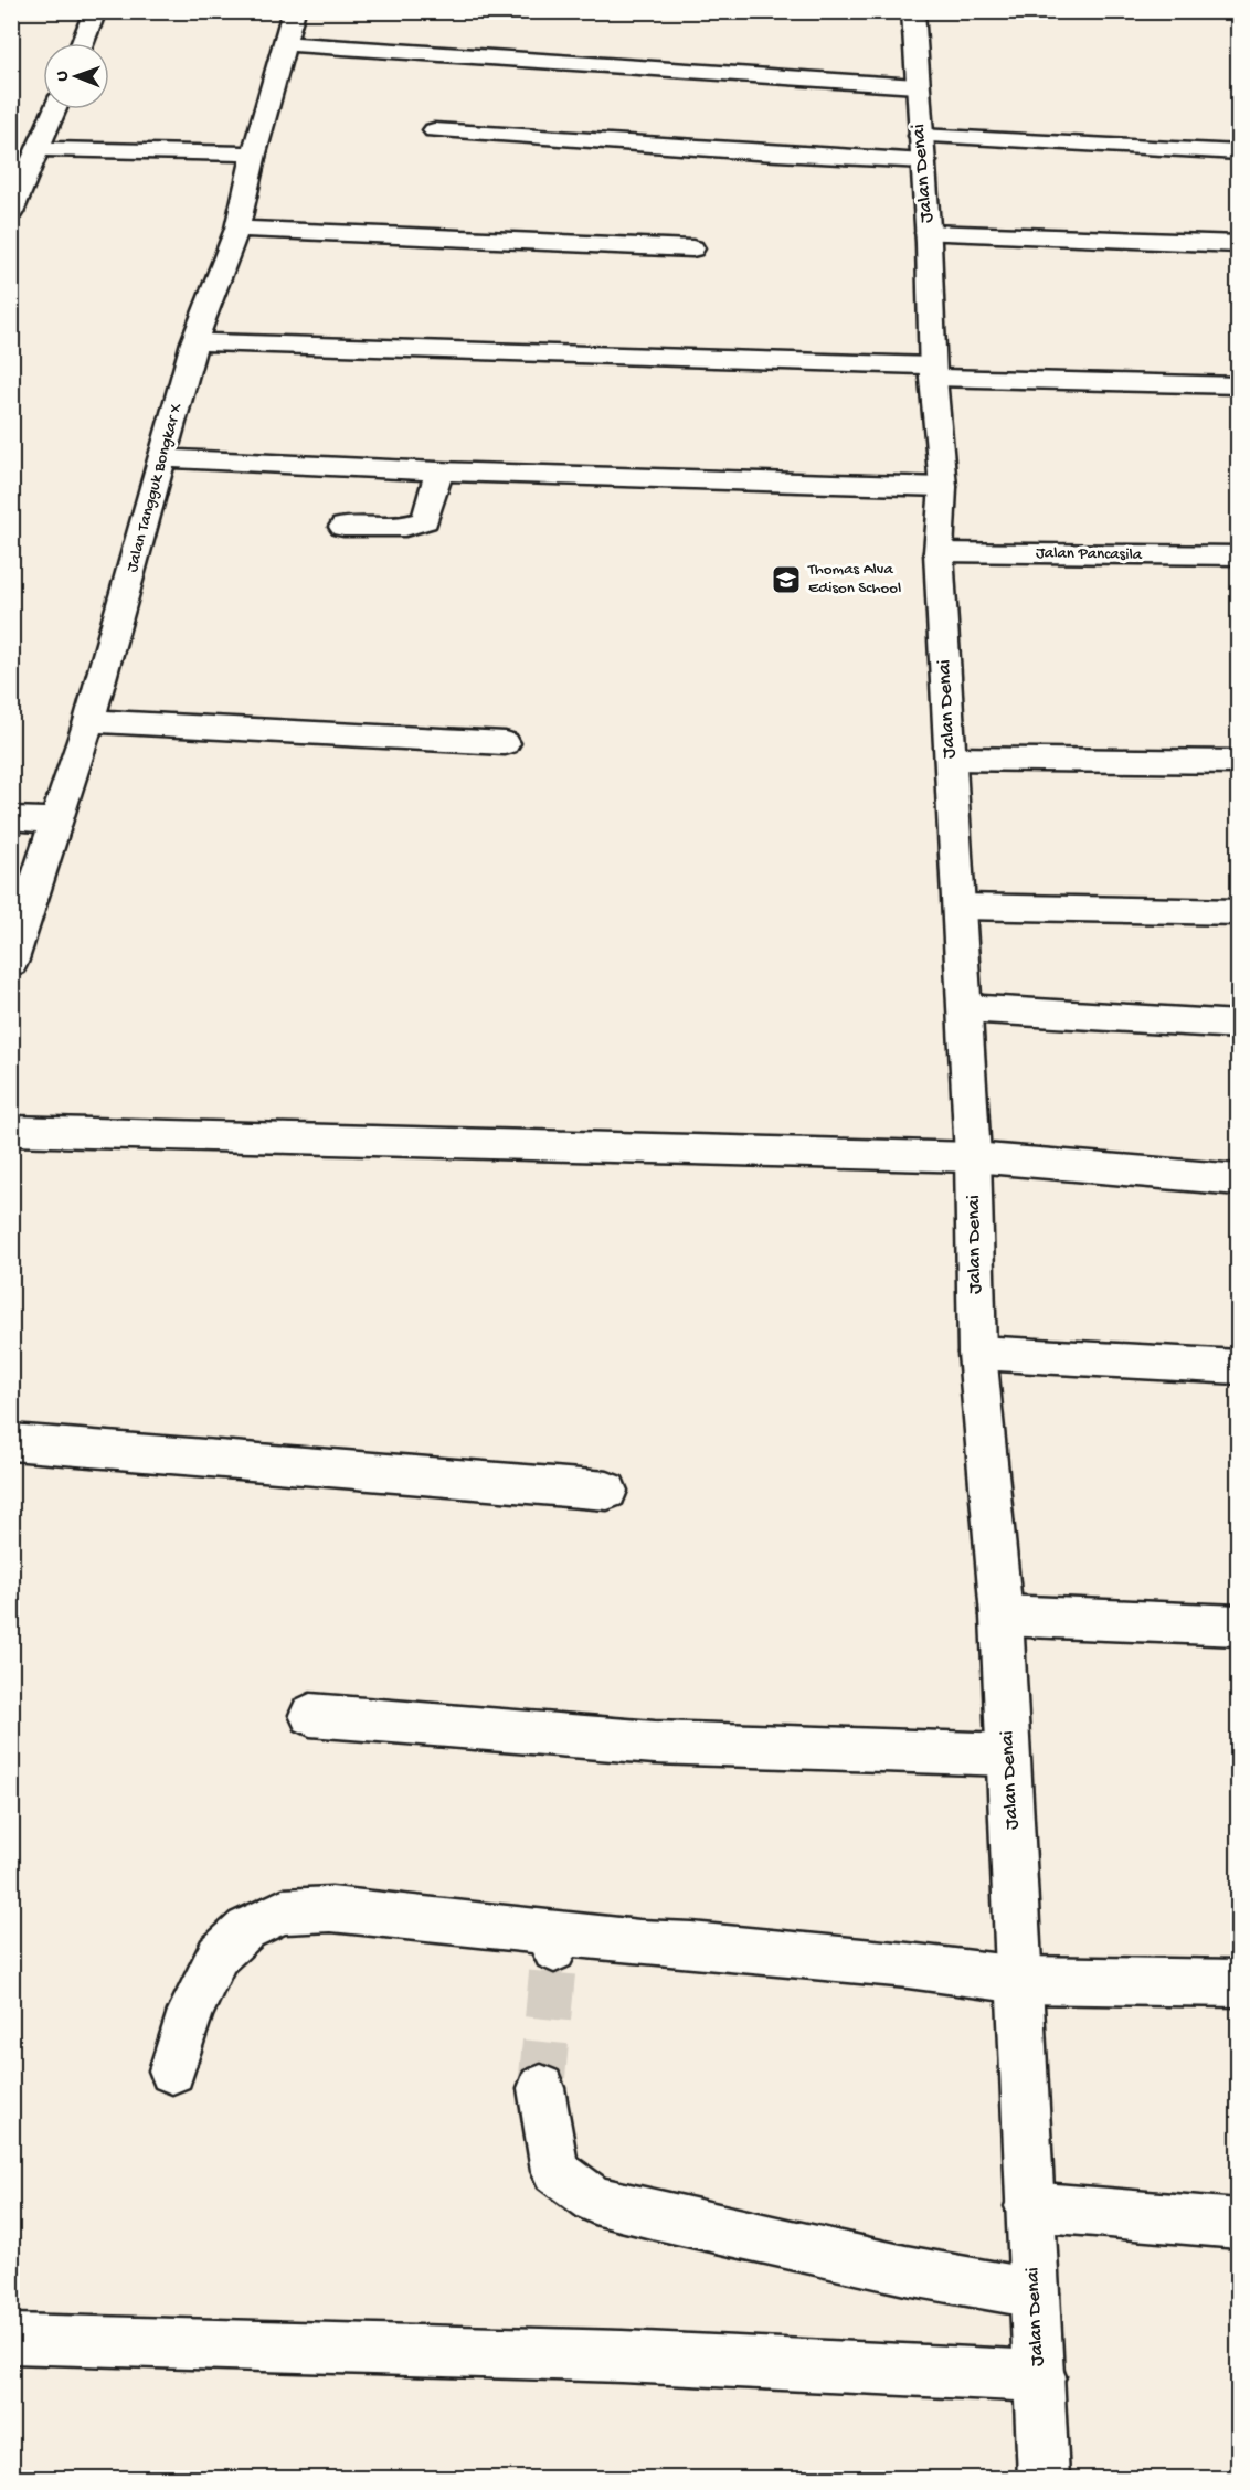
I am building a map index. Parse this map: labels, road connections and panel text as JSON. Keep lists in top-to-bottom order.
{
  "streets": {
    "street": ["Jalan Denai", "Jalan Tangguk Bongkar X", "Jalan Pancasila"]
  },
  "crossings": [
    ["Jalan Denai", "Jalan Pancasila"]
  ],
  "places": {
    "school or university": ["Thomas Alva Edison School"]
  },
  "north": "left"
}
